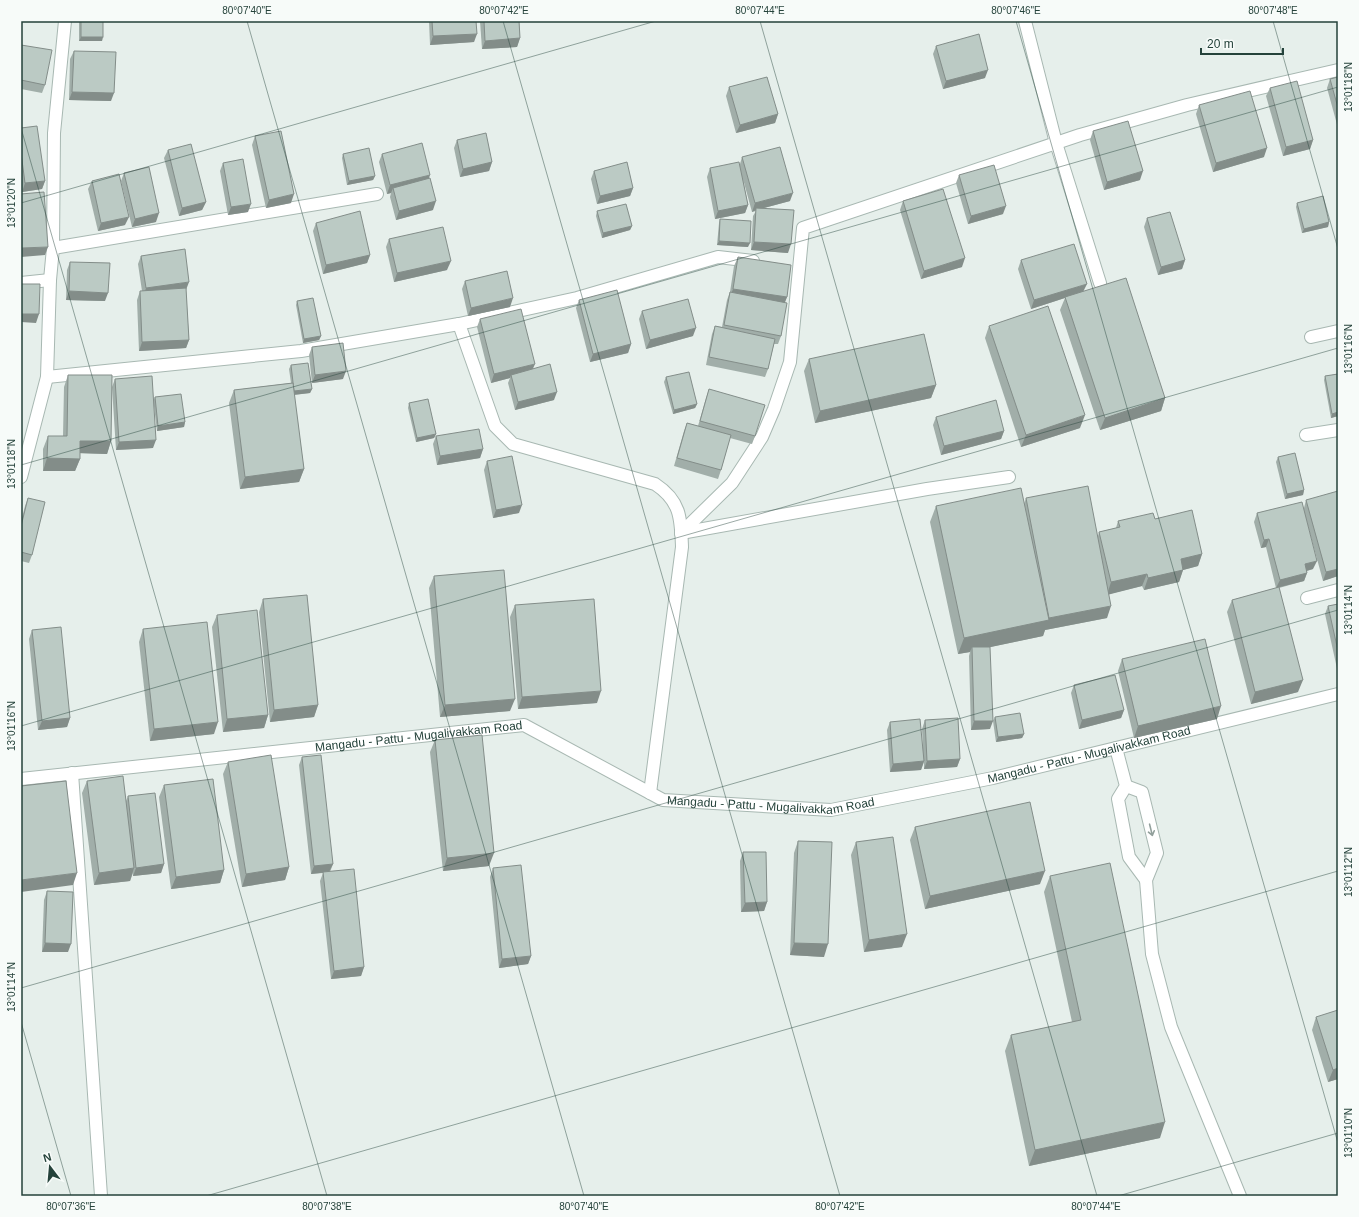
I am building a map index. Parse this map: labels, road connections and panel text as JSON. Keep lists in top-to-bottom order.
{
  "streets": {
    "street": ["Mangadu - Pattu - Mugalivakkam Road"]
  },
  "scale_bar": "20 m",
  "north": "top",
  "coordinates": [
    "80°07'40\"E",
    "80°07'42\"E",
    "80°07'44\"E",
    "80°07'46\"E",
    "80°07'48\"E",
    "13°01'18\"N",
    "13°01'20\"N",
    "13°01'16\"N",
    "13°01'14\"N",
    "13°01'12\"N",
    "13°01'10\"N",
    "80°07'36\"E",
    "80°07'38\"E"
  ]
}
